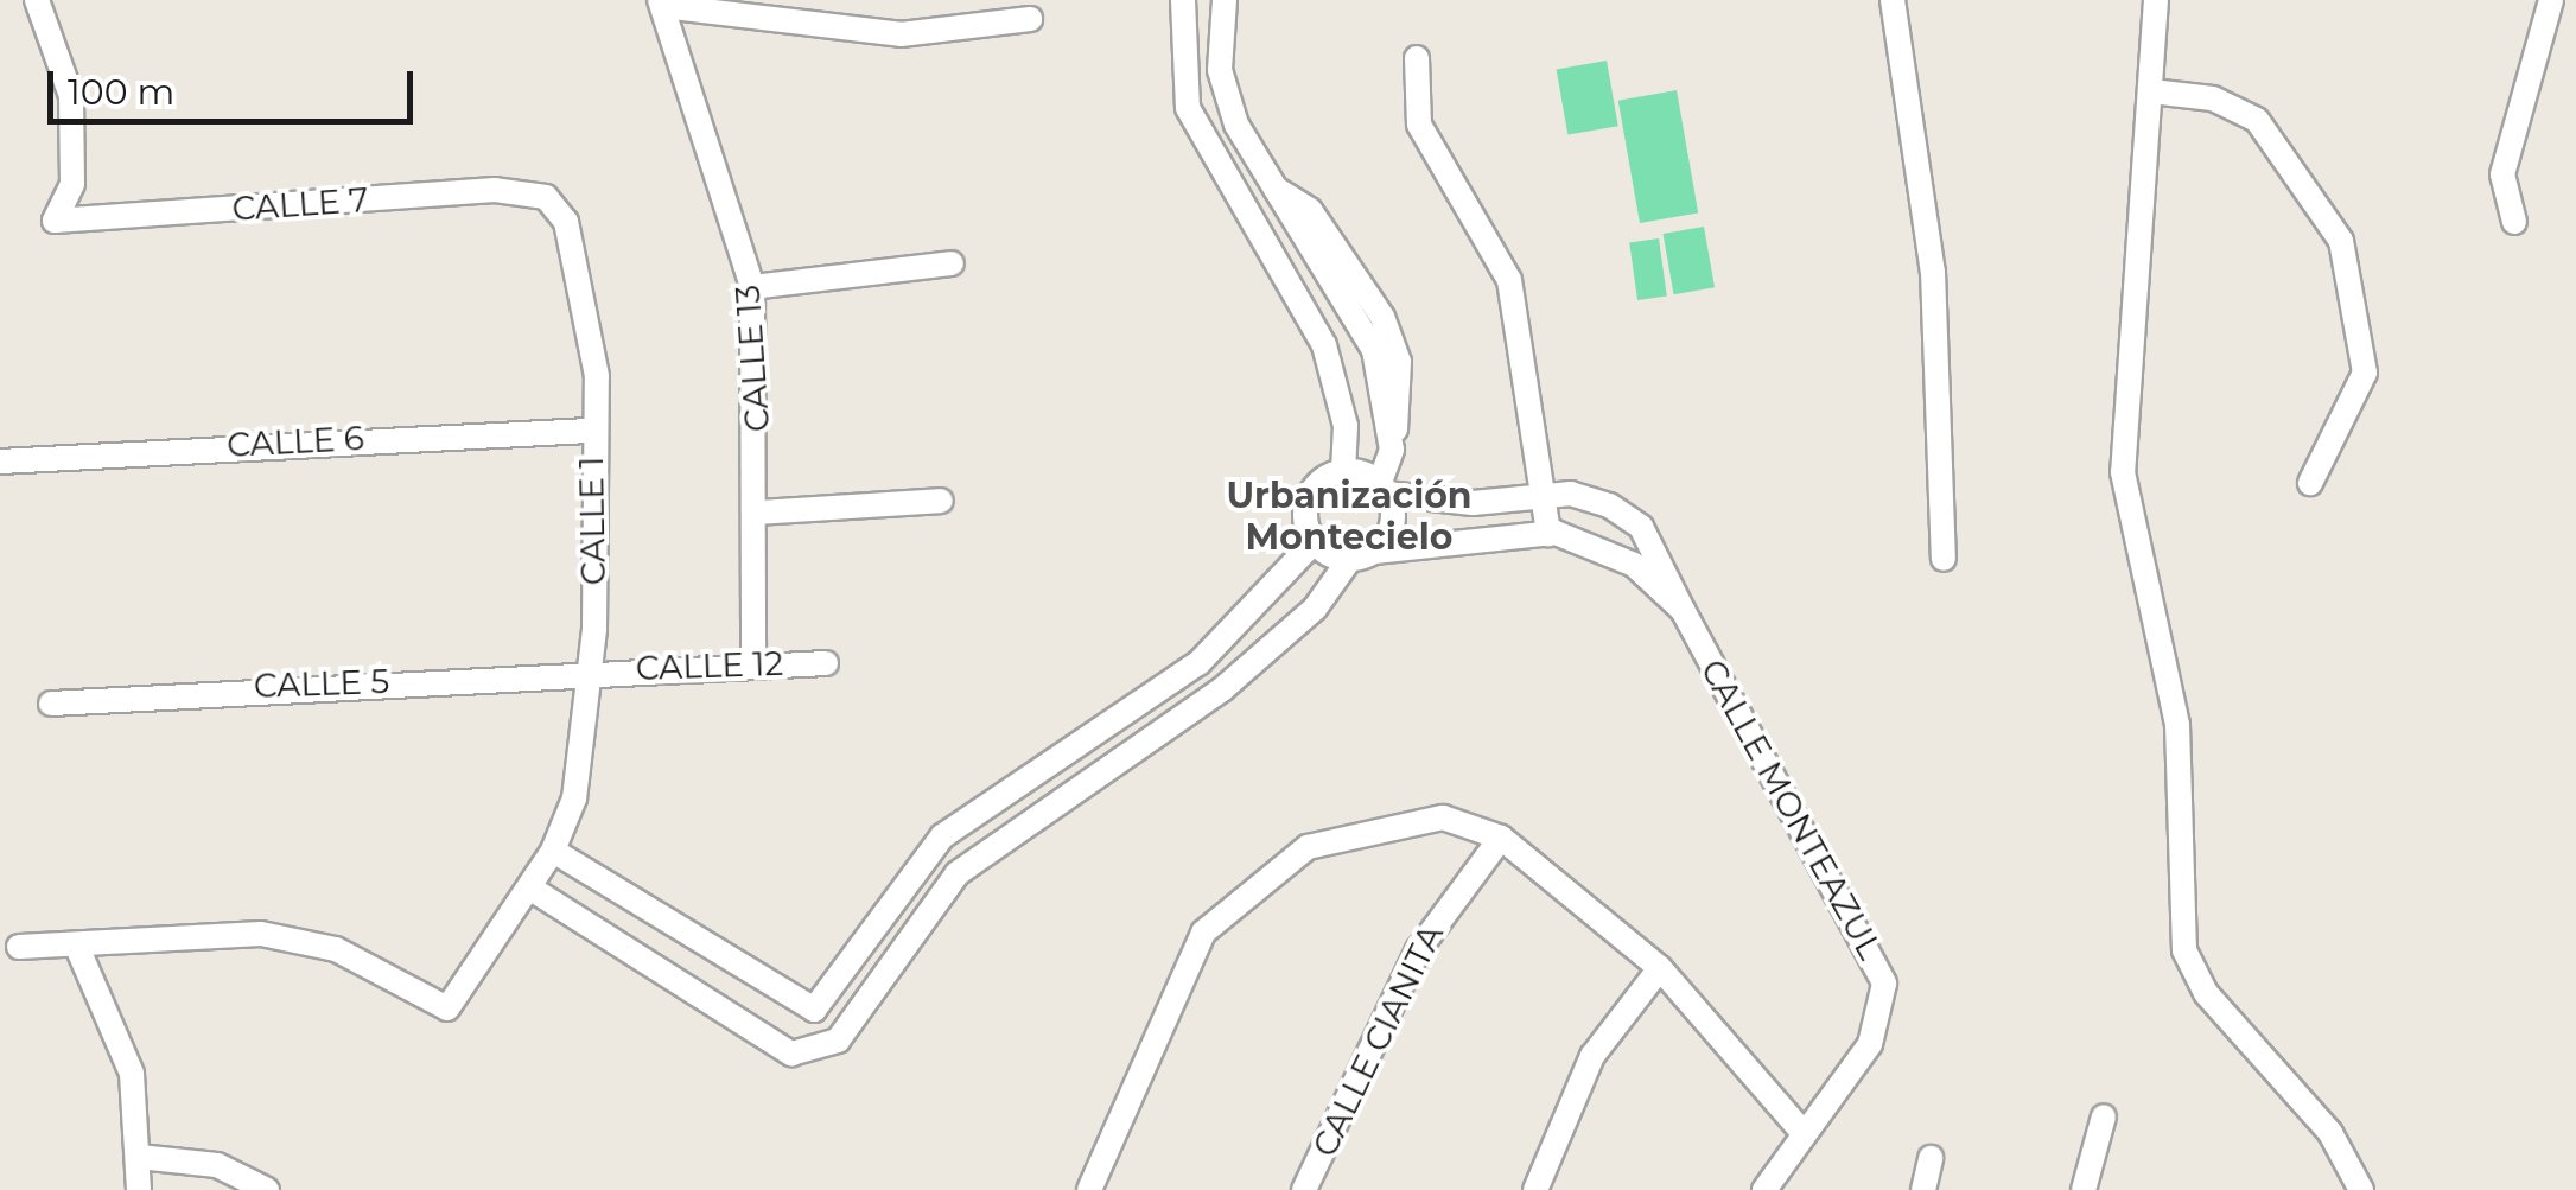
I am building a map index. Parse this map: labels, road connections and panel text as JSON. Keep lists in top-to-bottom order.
{
  "streets": {
    "street": [
      "CALLE 7",
      "CALLE 13",
      "CALLE 6",
      "CALLE 1",
      "CALLE 12",
      "CALLE 5",
      "CALLE MONTEAZUL",
      "CALLE CIANITA"
    ]
  },
  "crossings": [
    ["CALLE 7", "CALLE 1"],
    ["CALLE 13", "CALLE 12"],
    ["CALLE 6", "CALLE 1"],
    ["CALLE 1", "CALLE 12"],
    ["CALLE 1", "CALLE 5"],
    ["CALLE 12", "CALLE 5"]
  ],
  "districts": ["Urbanización Montecielo"],
  "scale_bar": "100 m"
}
